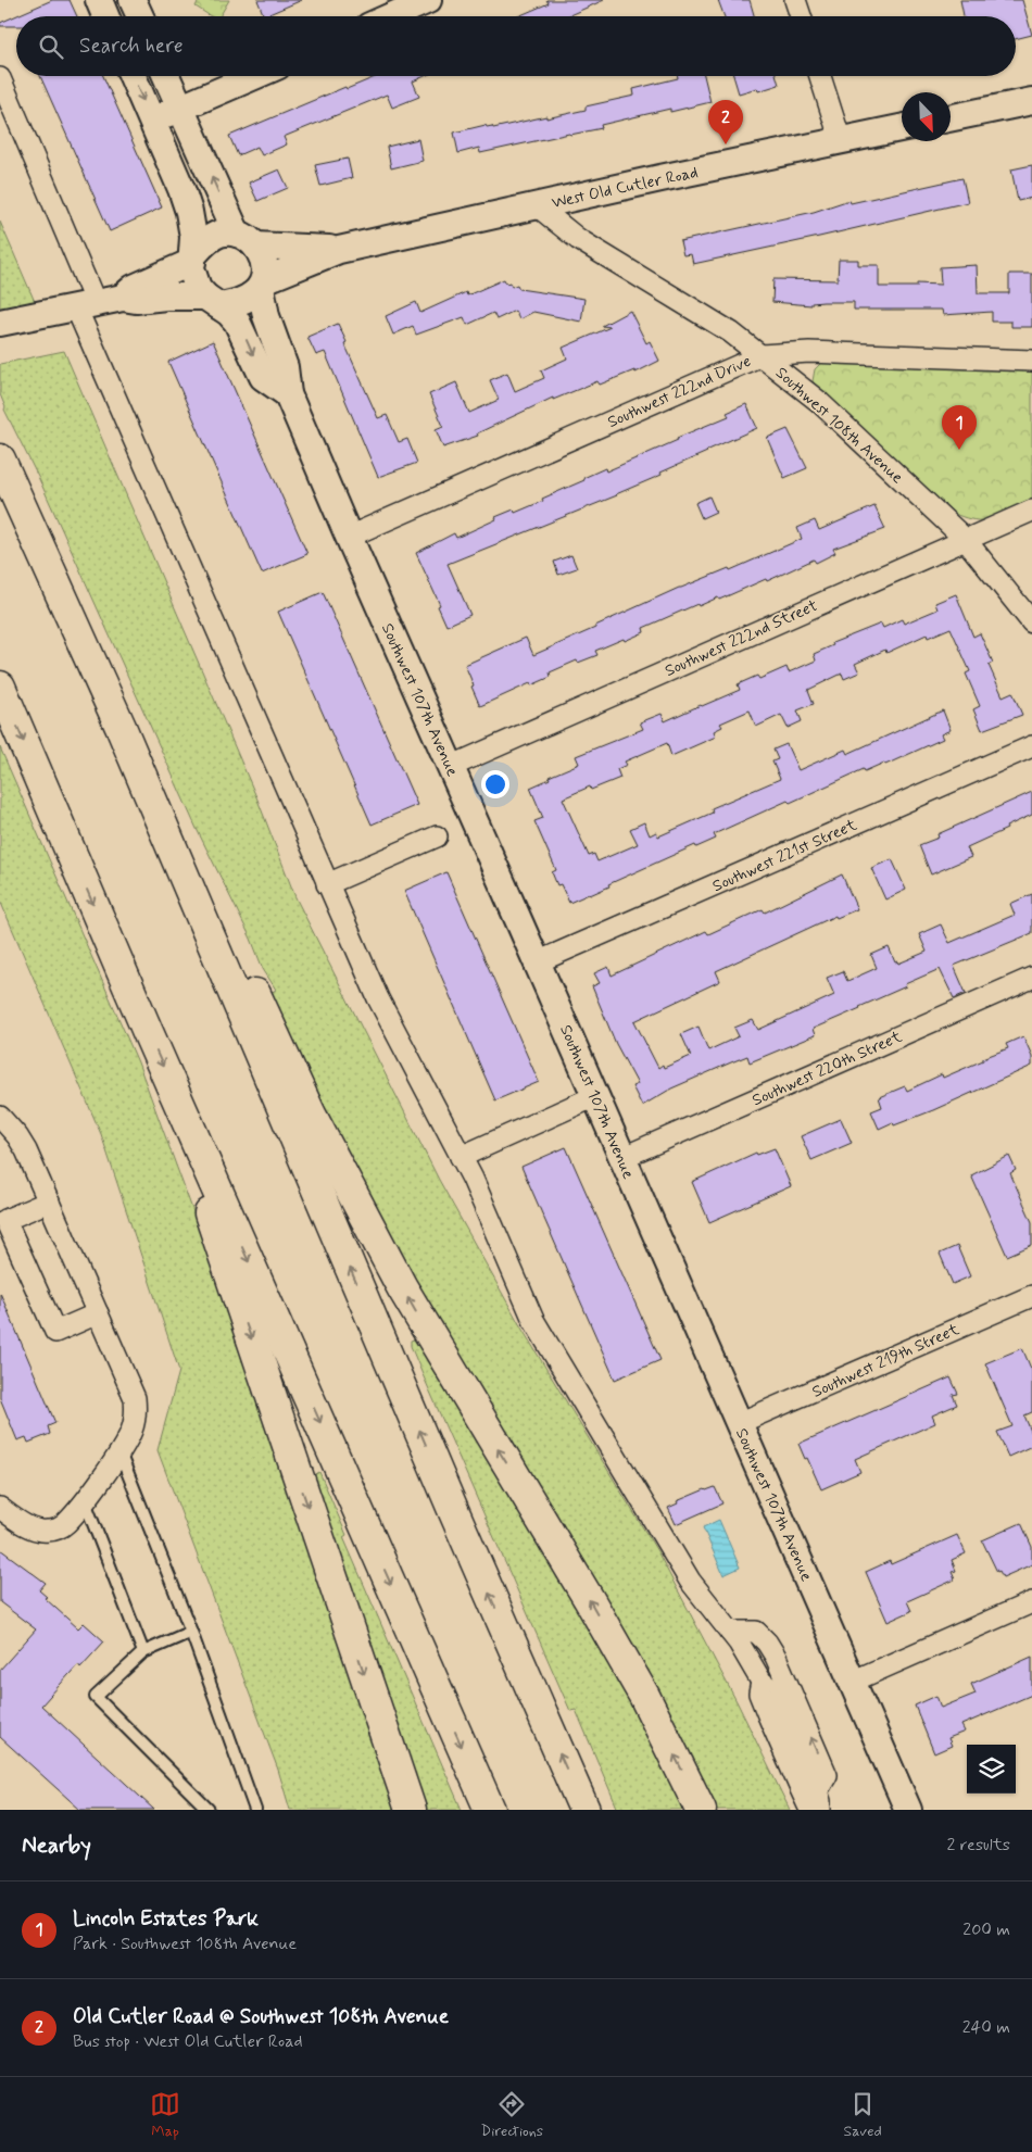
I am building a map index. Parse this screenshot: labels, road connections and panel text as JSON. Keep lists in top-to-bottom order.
{
  "streets": {
    "street": [
      "West Old Cutler Road",
      "Southwest 222nd Drive",
      "Southwest 108th Avenue",
      "Southwest 222nd Street",
      "Southwest 107th Avenue",
      "Southwest 221st Street",
      "Southwest 220th Street",
      "Southwest 219th Street"
    ]
  },
  "crossings": [
    ["West Old Cutler Road", "Southwest 108th Avenue"],
    ["West Old Cutler Road", "Southwest 107th Avenue"],
    ["Southwest 222nd Drive", "Southwest 108th Avenue"],
    ["Southwest 222nd Drive", "Southwest 107th Avenue"],
    ["Southwest 108th Avenue", "Southwest 222nd Street"],
    ["Southwest 222nd Street", "Southwest 107th Avenue"],
    ["Southwest 107th Avenue", "Southwest 221st Street"],
    ["Southwest 107th Avenue", "Southwest 220th Street"],
    ["Southwest 107th Avenue", "Southwest 219th Street"]
  ],
  "north": "bottom right",
  "page": {
    "search": "Search here",
    "pins": ["2", "1"],
    "heading": ["Nearby", "2 results"],
    "list": [
      {
        "mark": "1",
        "name": "Lincoln Estates Park",
        "note": "Park · Southwest 108th Avenue",
        "value": "200 m"
      },
      {
        "mark": "2",
        "name": "Old Cutler Road @ Southwest 108th Avenue",
        "note": "Bus stop · West Old Cutler Road",
        "value": "240 m"
      }
    ],
    "nav": ["Map", "Directions", "Saved"]
  }
}
